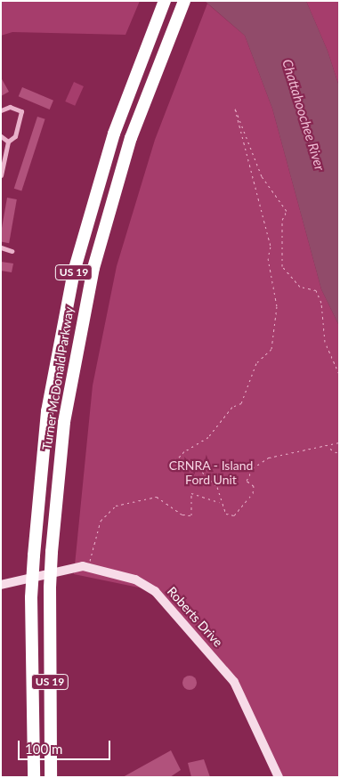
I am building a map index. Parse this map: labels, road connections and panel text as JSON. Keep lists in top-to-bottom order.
{
  "streets": {
    "highway": ["US 19", "Turner McDonald Parkway"],
    "street": ["Roberts Drive"]
  },
  "water": ["Chattahoochee River"],
  "parks": ["CRNRA - Island Ford Unit"],
  "scale_bar": "100 m"
}
